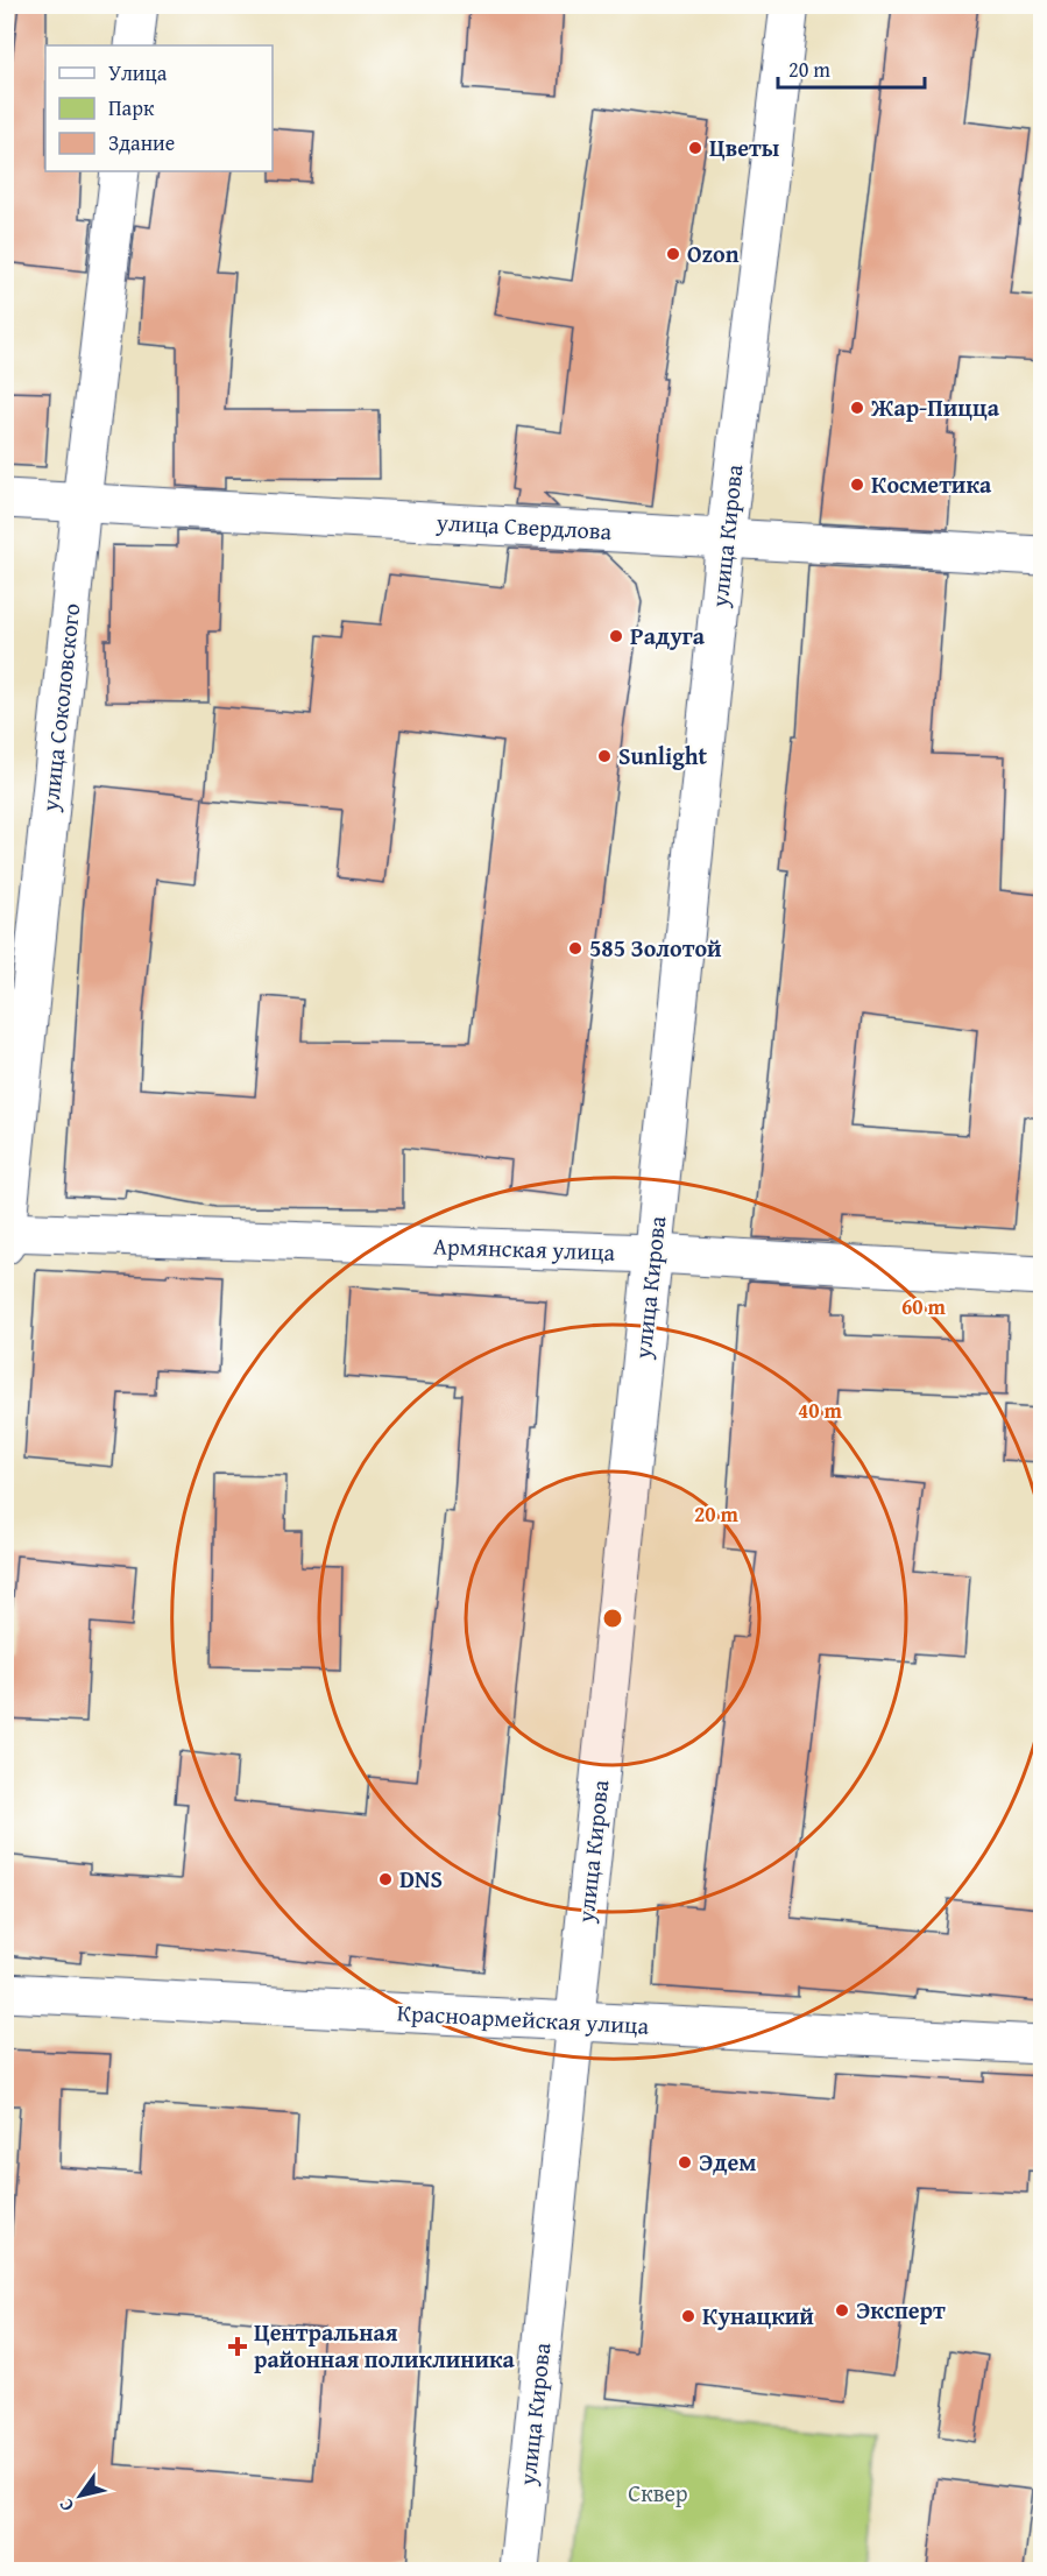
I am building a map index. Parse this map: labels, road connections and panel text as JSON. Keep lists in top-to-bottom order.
{
  "streets": {
    "street": [
      "улица Свердлова",
      "улица Кирова",
      "улица Соколовского",
      "Армянская улица",
      "Красноармейская улица"
    ]
  },
  "crossings": [
    ["улица Свердлова", "улица Кирова"],
    ["улица Свердлова", "улица Соколовского"],
    ["улица Кирова", "Армянская улица"],
    ["улица Кирова", "Красноармейская улица"],
    ["улица Соколовского", "Армянская улица"]
  ],
  "parks": ["Сквер"],
  "places": {
    "other": [
      "Цветы",
      "Ozon",
      "Жар-Пицца",
      "Косметика",
      "Радуга",
      "Sunlight",
      "585 Золотой",
      "DNS",
      "Эдем",
      "Эксперт",
      "Кунацкий"
    ],
    "health": ["Центральная районная поликлиника"]
  },
  "legend": ["Улица", "Парк", "Здание"],
  "scale_bar": "20 m",
  "north": "bottom left",
  "rings": ["60 m", "40 m", "20 m"]
}
